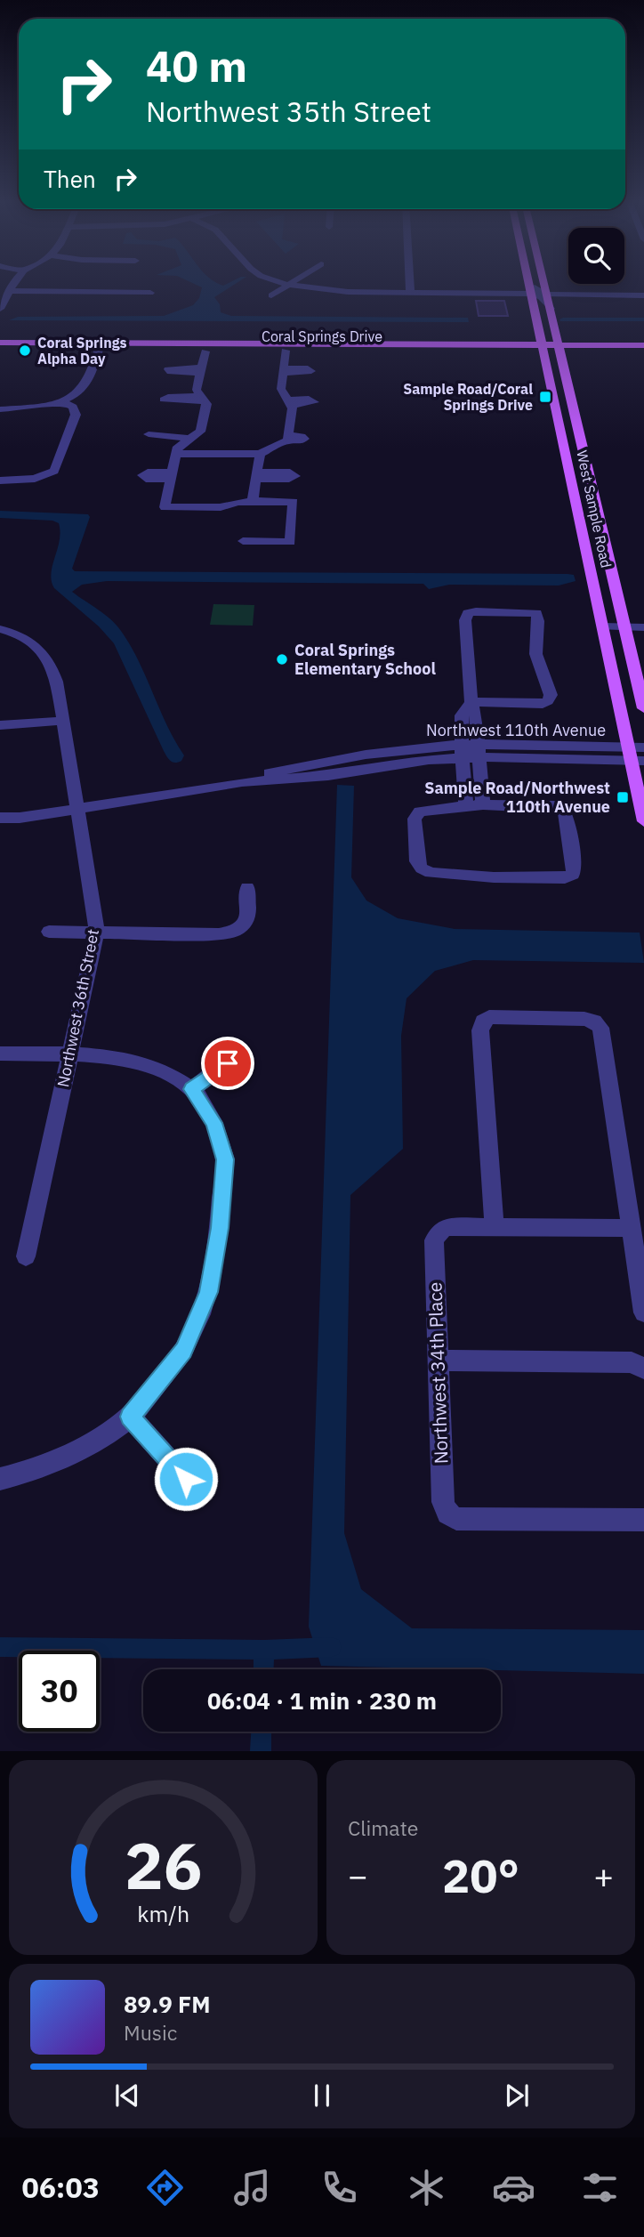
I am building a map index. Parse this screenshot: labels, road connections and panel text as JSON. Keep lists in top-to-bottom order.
{
  "streets": {
    "main road": ["Coral Springs Drive", "West Sample Road"],
    "street": ["Northwest 110th Avenue", "Northwest 36th Street", "Northwest 34th Place"]
  },
  "crossings": [
    ["Coral Springs Drive", "West Sample Road"],
    ["West Sample Road", "Northwest 110th Avenue"],
    ["Northwest 110th Avenue", "Northwest 36th Street"]
  ],
  "places": {
    "other": ["Coral Springs Alpha Day", "Coral Springs Elementary School"],
    "transit": ["Sample Road/Coral Springs Drive", "Sample Road/Northwest 110th Avenue"]
  },
  "page": {
    "turn": ["40 m", "Northwest 35th Street"],
    "then": "Then",
    "limit": "30",
    "trip": "06:04 · 1 min · 230 m",
    "tile": "Climate",
    "heat": ["−", "20°", "+"],
    "song": ["89.9 FM", "Music"],
    "tabs": "06:03",
    "gauge": ["26", "km/h"]
  }
}
